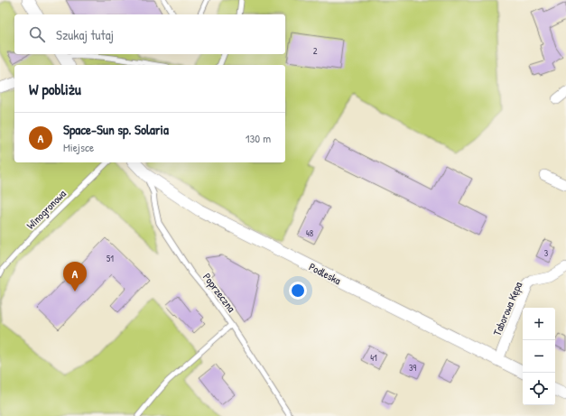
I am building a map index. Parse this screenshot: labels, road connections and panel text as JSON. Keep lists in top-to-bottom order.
{
  "streets": {
    "street": ["Podleska", "Taborowa Kępa"],
    "lane": ["Winogronowa", "Poprzeczna"]
  },
  "crossings": [
    ["Podleska", "Poprzeczna"],
    ["Podleska", "Taborowa Kępa"]
  ],
  "house_numbers": [
    "2",
    "48",
    "3",
    "51",
    "41",
    "39"
  ],
  "page": {
    "search": "Szukaj tutaj",
    "heading": "W pobliżu",
    "list": [
      {
        "mark": "A",
        "name": "Space-Sun sp. Solaria",
        "note": "Miejsce",
        "value": "130 m"
      }
    ],
    "pins": "A",
    "map_buttons": ["+", "−"]
  }
}
